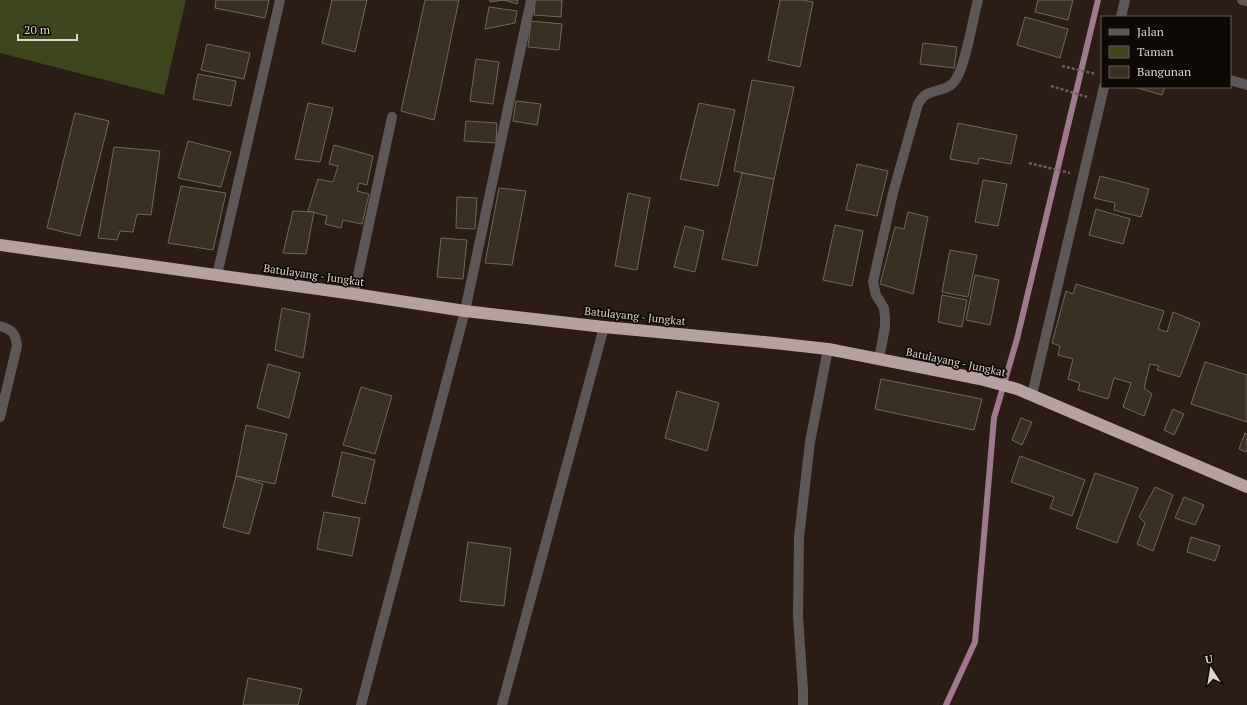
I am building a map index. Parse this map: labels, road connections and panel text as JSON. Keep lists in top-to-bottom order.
{
  "streets": {
    "highway": ["Batulayang - Jungkat"]
  },
  "legend": ["Jalan", "Taman", "Bangunan"],
  "scale_bar": "20 m",
  "north": "top"
}
